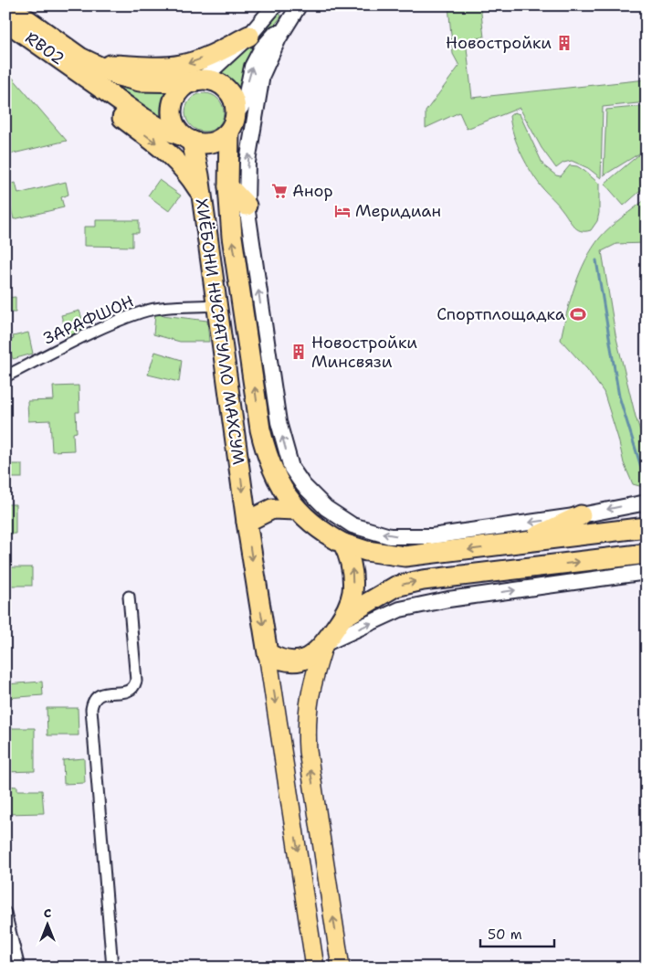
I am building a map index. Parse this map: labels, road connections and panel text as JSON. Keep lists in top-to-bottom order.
{
  "streets": {
    "highway": ["RB02", "ХИЁБОНИ НУСРАТУЛЛО МАХСУМ"],
    "street": ["ЗАРАФШОН"]
  },
  "crossings": [
    ["ЗАРАФШОН", "ХИЁБОНИ НУСРАТУЛЛО МАХСУМ"]
  ],
  "places": {
    "building": ["Новостройки", "Новостройки Минсвязи"],
    "supermarket": ["Анор"],
    "hotel": ["Меридиан"],
    "sports": ["Спортплощадка"]
  },
  "scale_bar": "50 m",
  "north": "top"
}
